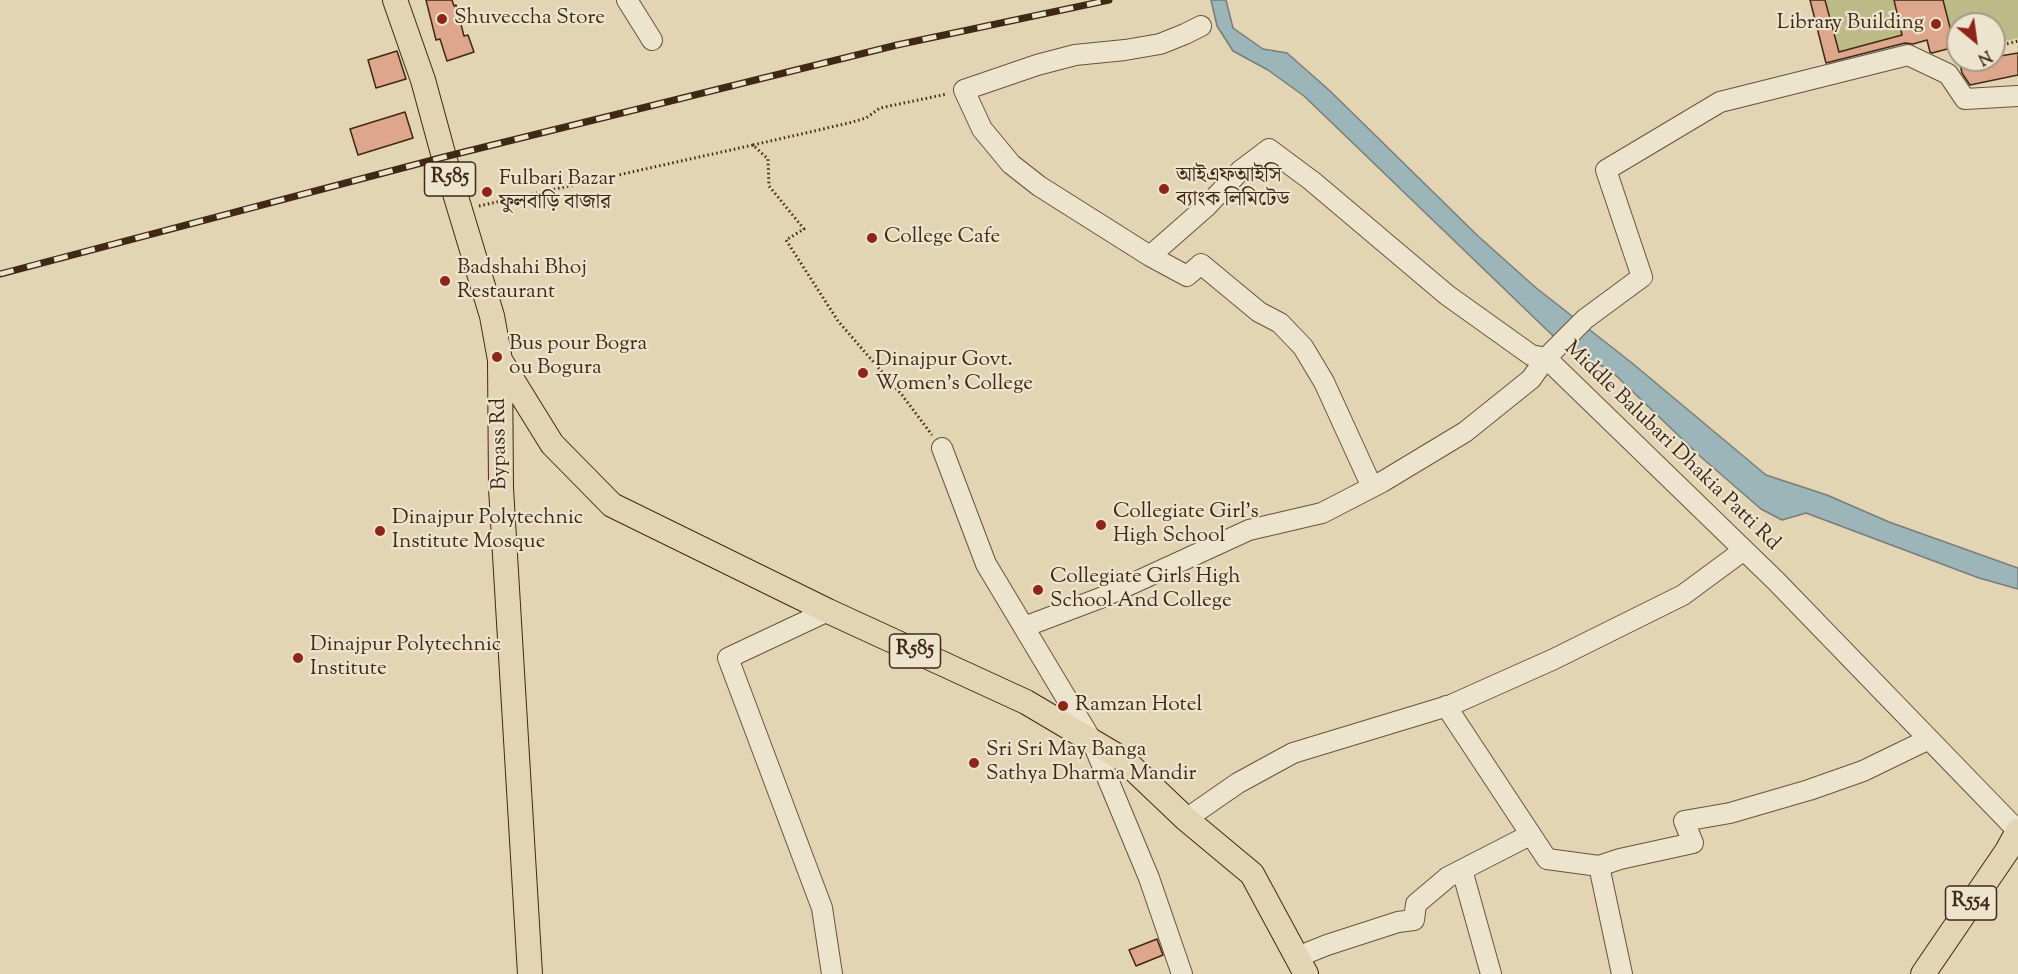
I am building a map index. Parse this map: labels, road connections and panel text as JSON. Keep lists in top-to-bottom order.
{
  "streets": {
    "main road": ["R585", "Bypass Rd", "R554"],
    "street": ["Middle Balubari Dhakia Patti Rd"]
  },
  "crossings": [
    ["R585", "Bypass Rd"],
    ["Middle Balubari Dhakia Patti Rd", "R554"]
  ],
  "places": [
    "Shuveccha Store",
    "Library Building",
    "আইএফআইসি ব্যাংক লিমিটেড",
    "Fulbari Bazar ফুলবাড়ি বাজার",
    "College Cafe",
    "Badshahi Bhoj Restaurant",
    "Bus pour Bogra ou Bogura",
    "Dinajpur Govt. Women's College",
    "Collegiate Girl's High School",
    "Dinajpur Polytechnic Institute Mosque",
    "Collegiate Girls High School And College",
    "Dinajpur Polytechnic Institute",
    "Ramzan Hotel",
    "Sri Sri May Banga Sathya Dharma Mandir"
  ],
  "north": "bottom right"
}
